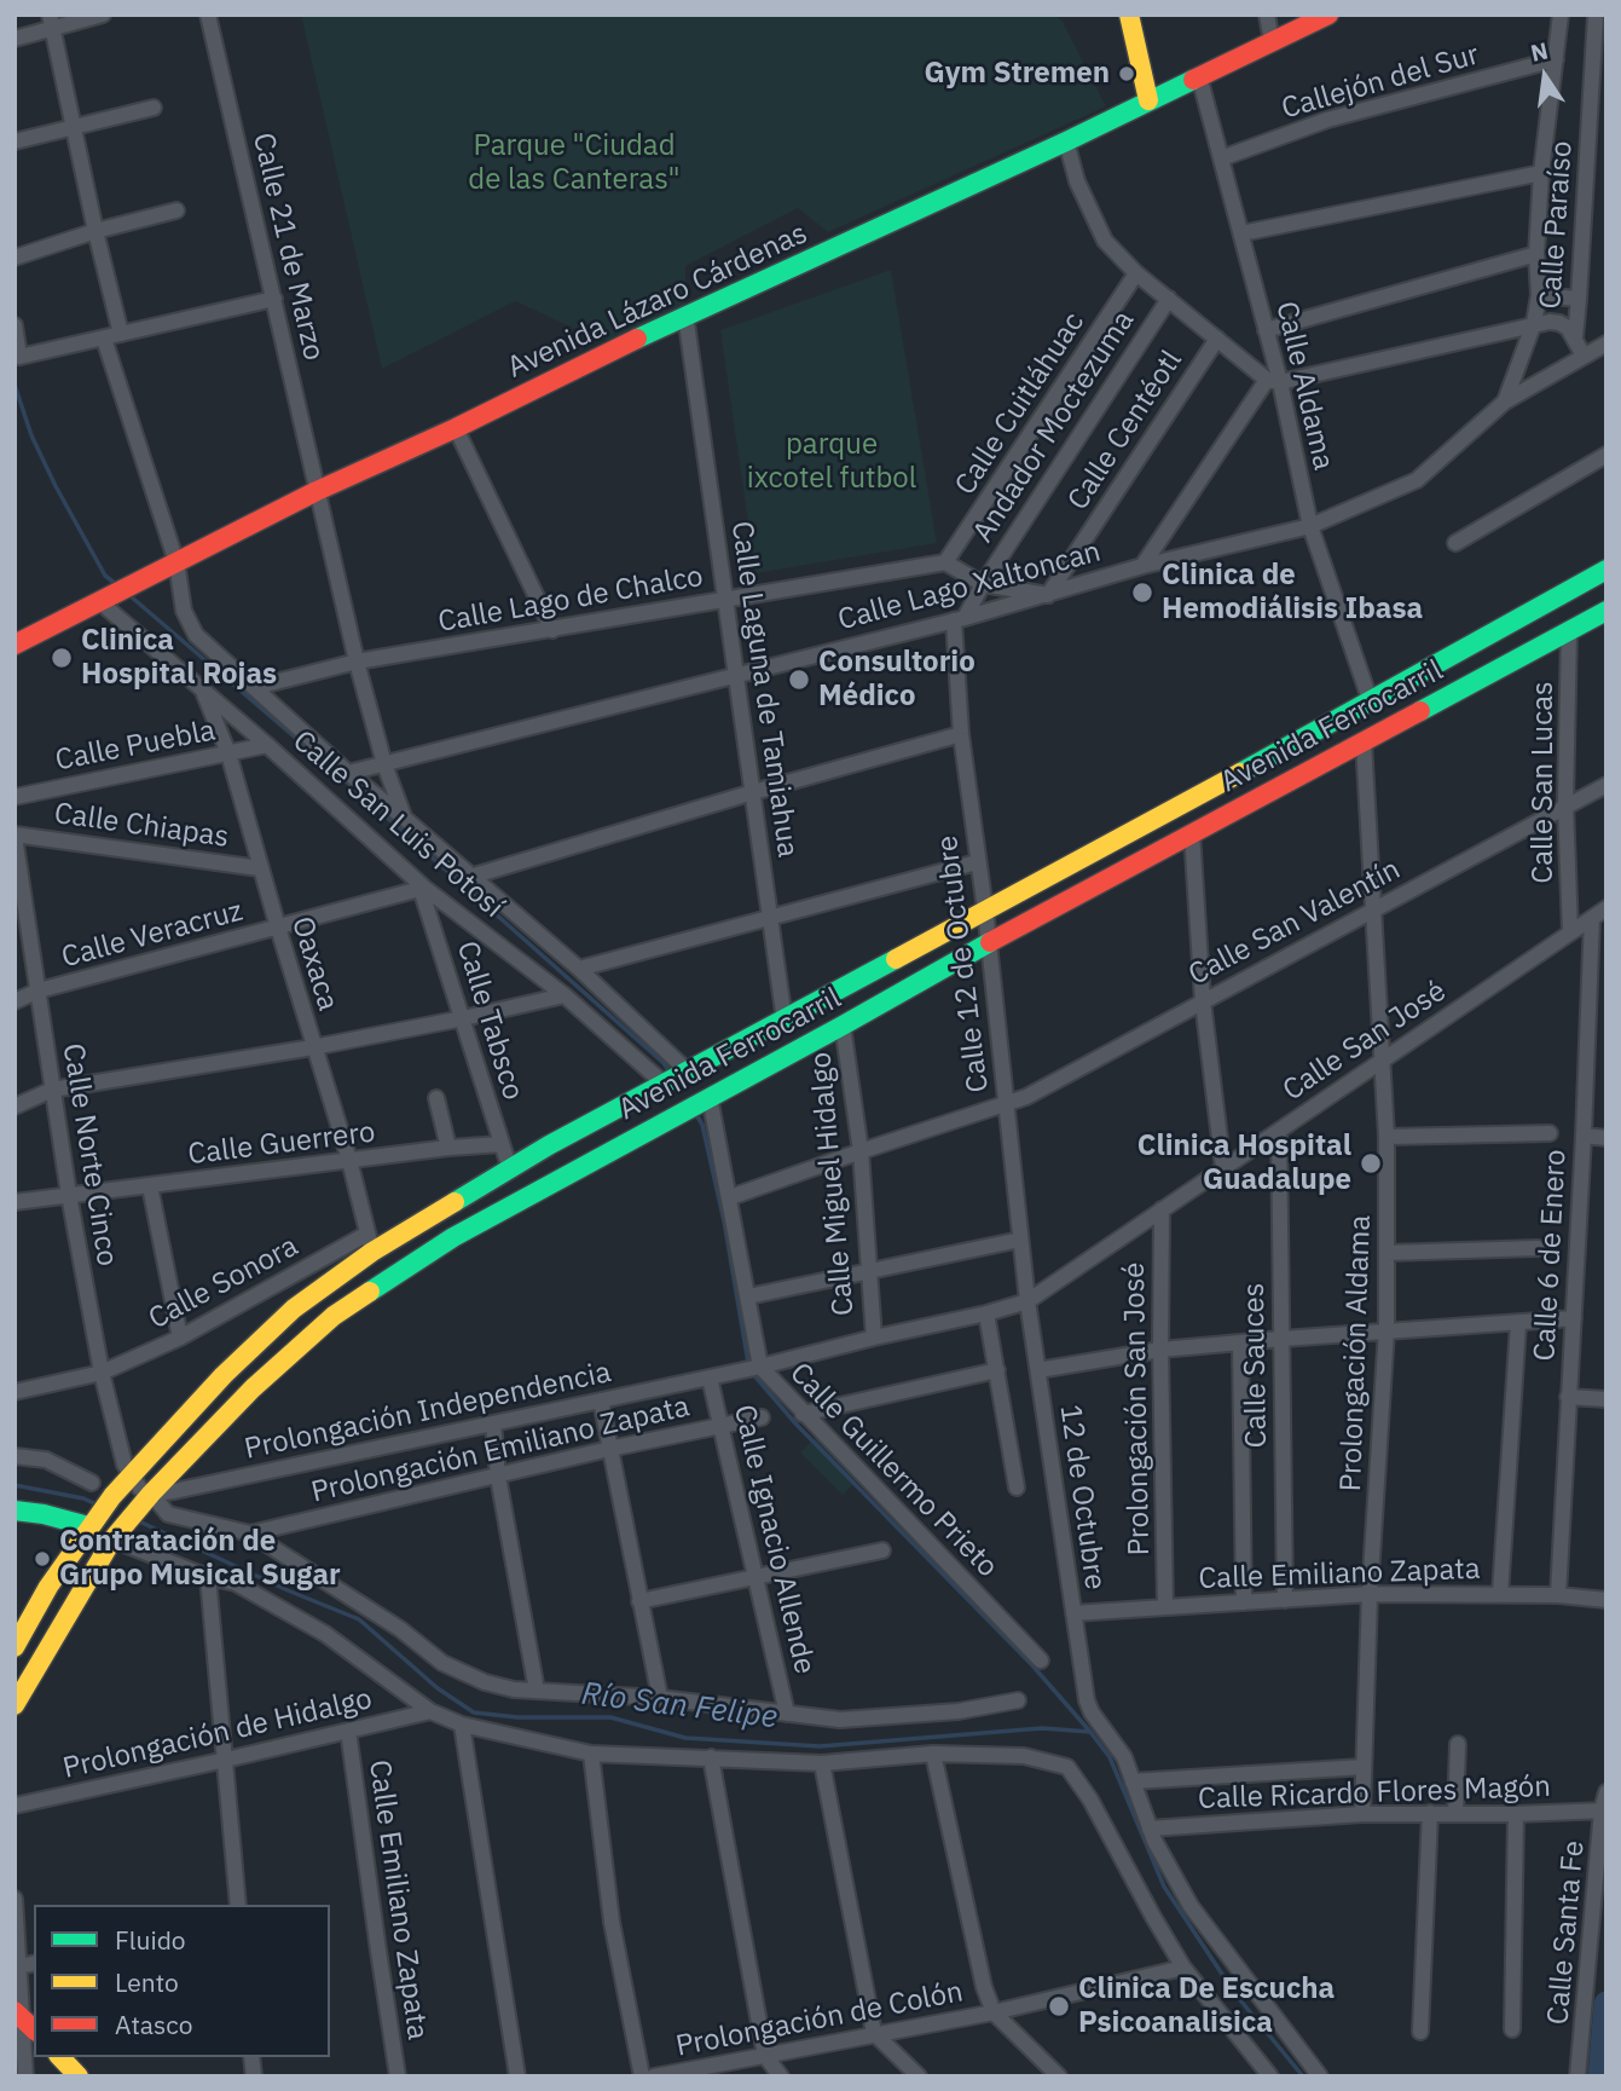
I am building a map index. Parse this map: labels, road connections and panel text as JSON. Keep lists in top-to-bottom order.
{
  "streets": {
    "main road": ["Avenida Lázaro Cárdenas", "Avenida Ferrocarril"],
    "street": [
      "Callejón del Sur",
      "Calle Paraíso",
      "Calle 21 de Marzo",
      "Calle Aldama",
      "Calle Cuitláhuac",
      "Andador Moctezuma",
      "Calle Centéotl",
      "Calle Lago Xaltoncan",
      "Calle Lago de Chalco",
      "Calle Laguna de Tamiahua",
      "Calle Puebla",
      "Calle San Lucas",
      "Calle San Luis Potosí",
      "Calle Chiapas",
      "Calle San Valentín",
      "Calle Veracruz",
      "Oaxaca",
      "Calle 12 de Octubre",
      "Calle Tabsco",
      "Calle San José",
      "Calle Guerrero",
      "Calle Norte Cinco",
      "Calle Miguel Hidalgo",
      "Calle 6 de Enero",
      "Calle Sonora",
      "Prolongación Aldama",
      "Calle Sauces",
      "Prolongación San José",
      "Prolongación Independencia",
      "Prolongación Emiliano Zapata",
      "Calle Guillermo Prieto",
      "12 de Octubre",
      "Calle Ignacio Allende",
      "Calle Emiliano Zapata",
      "Prolongación de Hidalgo",
      "Calle Ricardo Flores Magón",
      "Calle Santa Fe",
      "Prolongación de Colón"
    ]
  },
  "crossings": [
    ["Callejón del Sur", "Calle Aldama"],
    ["Calle 21 de Marzo", "Avenida Lázaro Cárdenas"],
    ["Calle 21 de Marzo", "Calle Lago Xaltoncan"],
    ["Calle 21 de Marzo", "Calle Lago de Chalco"],
    ["Calle 21 de Marzo", "Calle San Luis Potosí"],
    ["Avenida Lázaro Cárdenas", "Calle Aldama"],
    ["Avenida Lázaro Cárdenas", "Calle Laguna de Tamiahua"],
    ["Avenida Lázaro Cárdenas", "Calle San Luis Potosí"],
    ["Calle Aldama", "Calle Lago Xaltoncan"],
    ["Calle Aldama", "Avenida Ferrocarril"],
    ["Calle Cuitláhuac", "Calle Lago de Chalco"],
    ["Calle Centéotl", "Calle Lago Xaltoncan"],
    ["Calle Lago Xaltoncan", "Calle Laguna de Tamiahua"],
    ["Calle Lago Xaltoncan", "Calle San Luis Potosí"],
    ["Calle Lago Xaltoncan", "Calle 12 de Octubre"],
    ["Calle Lago de Chalco", "Calle Laguna de Tamiahua"],
    ["Calle Lago de Chalco", "Calle San Luis Potosí"],
    ["Calle Laguna de Tamiahua", "Avenida Ferrocarril"],
    ["Avenida Ferrocarril", "Calle San Lucas"],
    ["Avenida Ferrocarril", "Calle San Luis Potosí"],
    ["Avenida Ferrocarril", "Oaxaca"],
    ["Avenida Ferrocarril", "Calle 12 de Octubre"],
    ["Avenida Ferrocarril", "Calle Tabsco"],
    ["Avenida Ferrocarril", "Calle Norte Cinco"],
    ["Avenida Ferrocarril", "Calle Miguel Hidalgo"],
    ["Avenida Ferrocarril", "Calle Sonora"],
    ["Avenida Ferrocarril", "Prolongación Aldama"],
    ["Avenida Ferrocarril", "Prolongación Independencia"],
    ["Avenida Ferrocarril", "Calle Guillermo Prieto"],
    ["Calle Puebla", "Calle San Luis Potosí"],
    ["Calle Puebla", "Oaxaca"],
    ["Calle San Lucas", "Calle San Valentín"],
    ["Calle San Lucas", "Calle San José"],
    ["Calle San Luis Potosí", "Calle Veracruz"],
    ["Calle San Luis Potosí", "Oaxaca"],
    ["Calle San Luis Potosí", "Calle Tabsco"],
    ["Calle Chiapas", "Oaxaca"],
    ["Calle Chiapas", "Calle Norte Cinco"],
    ["Calle San Valentín", "Calle 12 de Octubre"],
    ["Calle San Valentín", "Calle Miguel Hidalgo"],
    ["Calle San Valentín", "Prolongación Aldama"],
    ["Calle San Valentín", "Calle Guillermo Prieto"],
    ["Calle Veracruz", "Oaxaca"],
    ["Calle Veracruz", "Calle Tabsco"],
    ["Calle Veracruz", "Calle Norte Cinco"],
    ["Oaxaca", "Calle Guerrero"],
    ["Oaxaca", "Calle Sonora"],
    ["Calle 12 de Octubre", "Calle San José"],
    ["Calle 12 de Octubre", "Prolongación Independencia"],
    ["Calle 12 de Octubre", "12 de Octubre"],
    ["Calle Tabsco", "Calle Guerrero"],
    ["Calle San José", "Calle 6 de Enero"],
    ["Calle San José", "Prolongación Aldama"],
    ["Calle San José", "Calle Sauces"],
    ["Calle San José", "Prolongación San José"],
    ["Calle San José", "Prolongación Independencia"],
    ["Calle San José", "12 de Octubre"],
    ["Calle Guerrero", "Calle Norte Cinco"],
    ["Calle Norte Cinco", "Calle Sonora"],
    ["Calle Miguel Hidalgo", "Prolongación Independencia"],
    ["Calle 6 de Enero", "Calle Emiliano Zapata"],
    ["Prolongación Aldama", "Calle Emiliano Zapata"],
    ["Prolongación Aldama", "Calle Ricardo Flores Magón"],
    ["Calle Sauces", "Calle Emiliano Zapata"],
    ["Prolongación San José", "Calle Emiliano Zapata"],
    ["Prolongación Independencia", "Calle Guillermo Prieto"],
    ["Prolongación Independencia", "12 de Octubre"],
    ["Prolongación Independencia", "Calle Ignacio Allende"],
    ["Prolongación Emiliano Zapata", "Calle Ignacio Allende"],
    ["12 de Octubre", "Calle Emiliano Zapata"],
    ["Calle Emiliano Zapata", "Prolongación de Hidalgo"],
    ["Calle Ricardo Flores Magón", "Calle Santa Fe"]
  ],
  "water": ["Río San Felipe"],
  "parks": ["Parque \"Ciudad de las Canteras\"", "parque ixcotel futbol"],
  "places": [
    "Gym Stremen",
    "Clinica de Hemodiálisis Ibasa",
    "Clinica Hospital Rojas",
    "Consultorio Médico",
    "Clinica Hospital Guadalupe",
    "Contratación de Grupo Musical Sugar",
    "Clinica De Escucha Psicoanalisica"
  ],
  "legend": ["Fluido", "Lento", "Atasco"],
  "north": "top"
}
